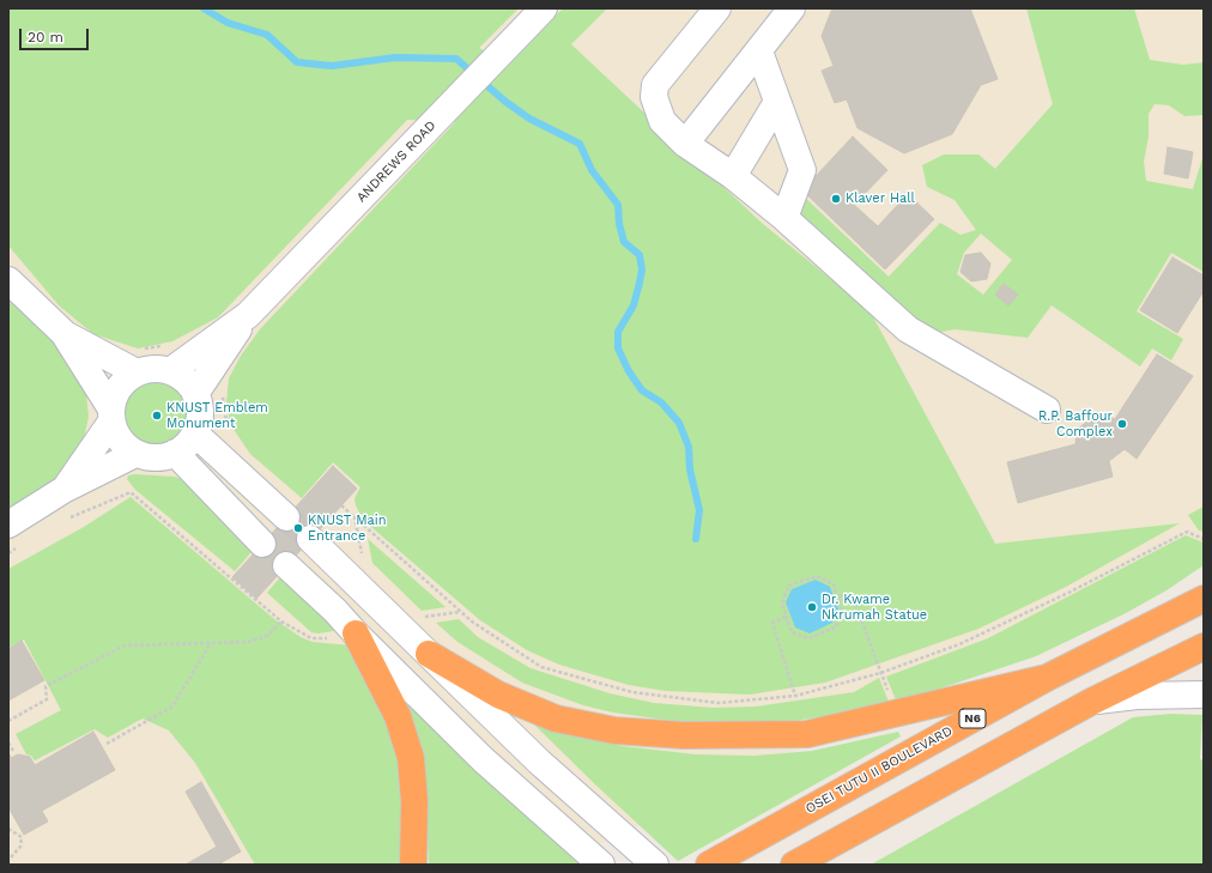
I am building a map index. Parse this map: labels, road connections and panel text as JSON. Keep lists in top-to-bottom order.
{
  "streets": {
    "highway": ["N6", "OSEI TUTU II BOULEVARD"],
    "street": ["ANDREWS ROAD"]
  },
  "places": [
    "Klaver Hall",
    "KNUST Emblem Monument",
    "R.P. Baffour Complex",
    "KNUST Main Entrance",
    "Dr. Kwame Nkrumah Statue"
  ],
  "scale_bar": "20 m"
}
